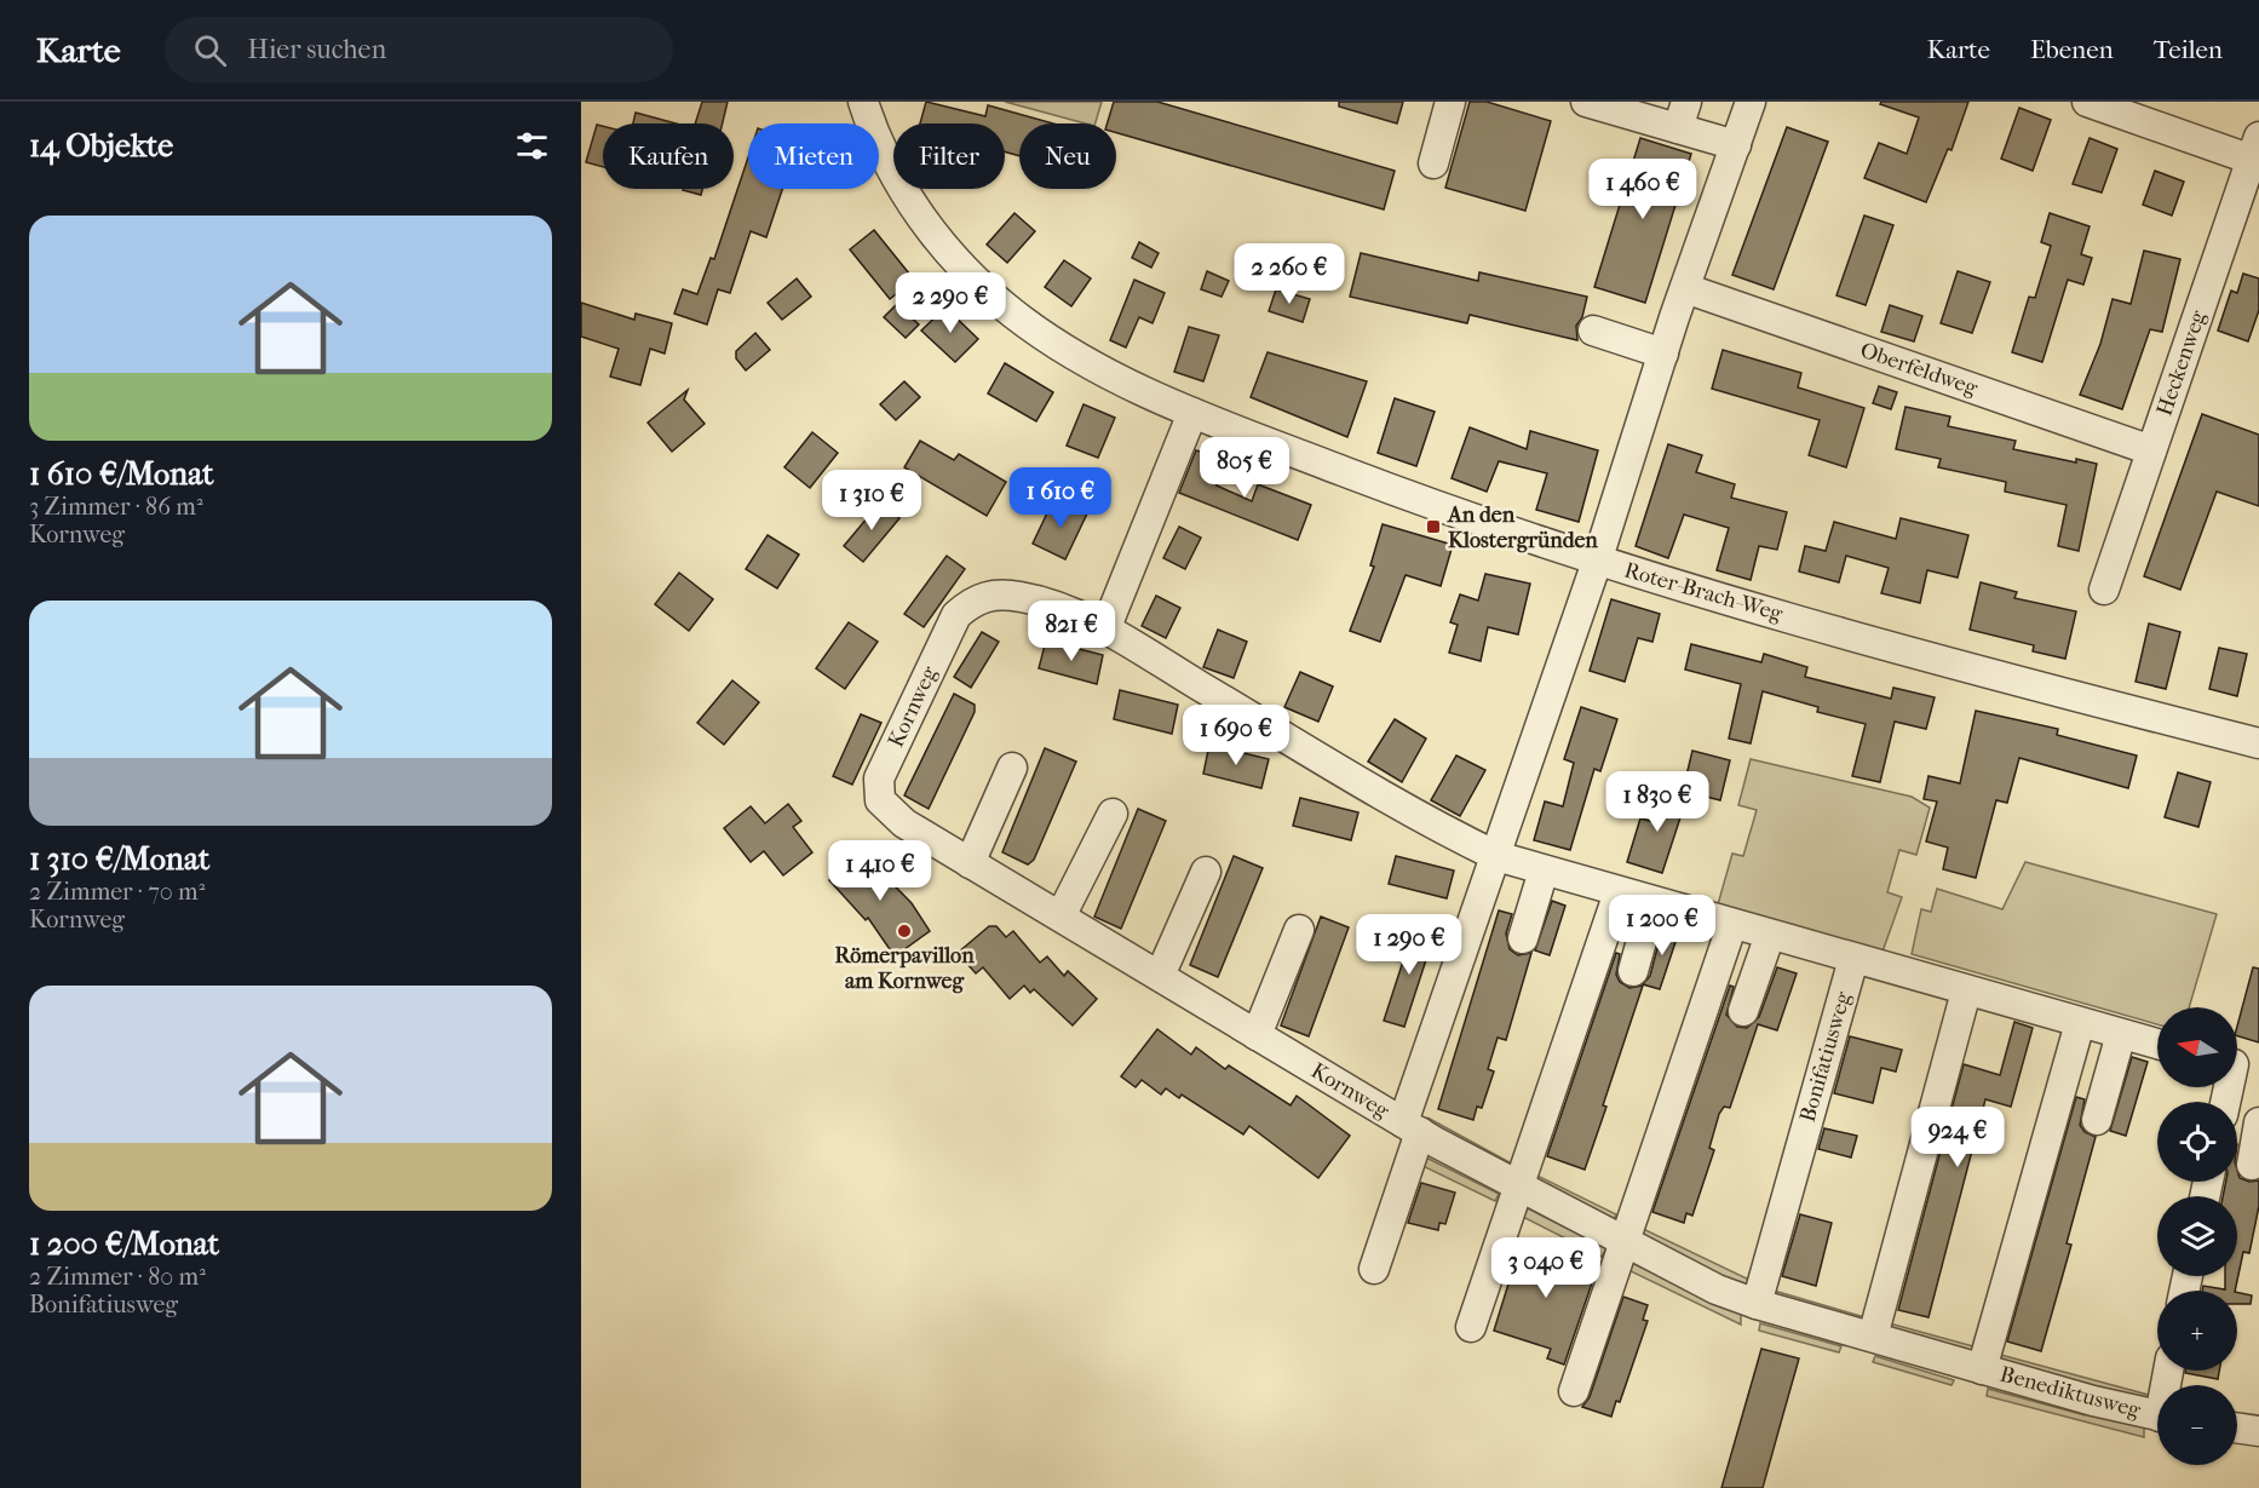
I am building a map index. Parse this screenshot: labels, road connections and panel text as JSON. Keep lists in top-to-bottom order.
{
  "streets": {
    "street": [
      "Heckenweg",
      "Oberfeldweg",
      "Roter-Brach-Weg",
      "Kornweg",
      "Bonifatiusweg",
      "Benediktusweg"
    ]
  },
  "crossings": [
    ["Heckenweg", "Oberfeldweg"],
    ["Kornweg", "Benediktusweg"],
    ["Bonifatiusweg", "Benediktusweg"]
  ],
  "places": {
    "transit": ["An den Klostergründen"],
    "other": ["Römerpavillon am Kornweg"]
  },
  "north": "left",
  "page": {
    "header": "Karte",
    "search": "Hier suchen",
    "nav": ["Karte", "Ebenen", "Teilen"],
    "heading": "14 Objekte",
    "chip": [
      "Kaufen",
      "Mieten",
      "Filter",
      "Neu"
    ],
    "price": [
      "1 460 €",
      "2 260 €",
      "2 290 €",
      "805 €",
      "1 610 €",
      "1 310 €",
      "821 €",
      "1 690 €",
      "1 830 €",
      "1 410 €",
      "1 200 €",
      "1 290 €",
      "924 €",
      "3 040 €"
    ],
    "list": [
      {
        "name": "1 610 €/Monat",
        "note": "3 Zimmer · 86 m² · Kornweg"
      },
      {
        "name": "1 310 €/Monat",
        "note": "2 Zimmer · 70 m² · Kornweg"
      },
      {
        "name": "1 200 €/Monat",
        "note": "2 Zimmer · 80 m² · Bonifatiusweg"
      }
    ],
    "map_buttons": ["+", "−"]
  }
}
